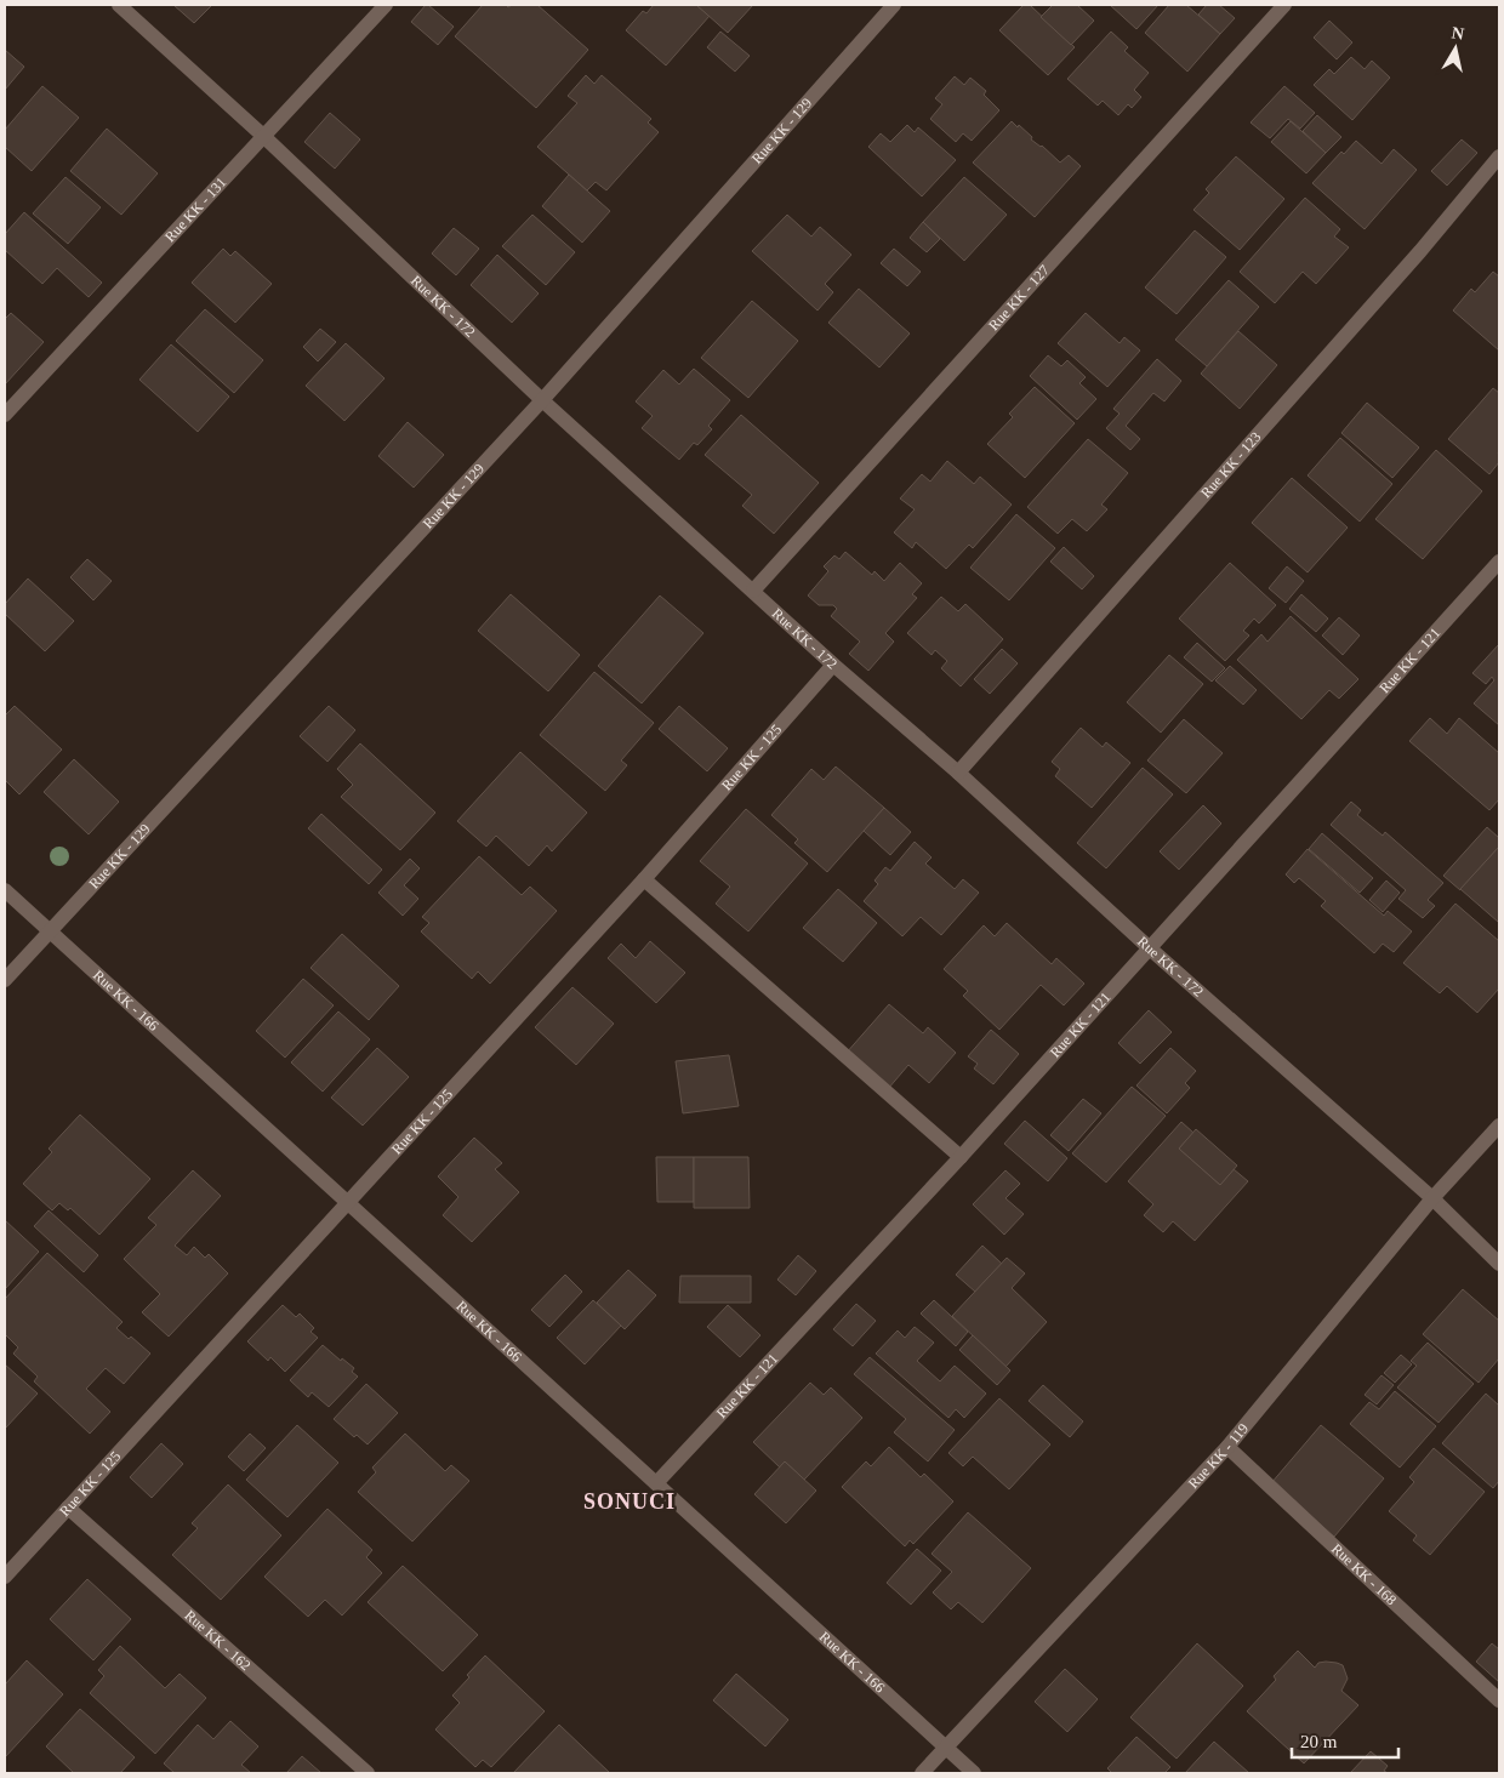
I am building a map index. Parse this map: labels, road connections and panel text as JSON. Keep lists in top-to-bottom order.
{
  "streets": {
    "street": [
      "Rue KK - 129",
      "Rue KK - 131",
      "Rue KK - 127",
      "Rue KK - 172",
      "Rue KK - 123",
      "Rue KK - 121",
      "Rue KK - 125",
      "Rue KK - 166",
      "Rue KK - 119",
      "Rue KK - 168",
      "Rue KK - 162"
    ]
  },
  "crossings": [
    ["Rue KK - 129", "Rue KK - 172"],
    ["Rue KK - 129", "Rue KK - 166"],
    ["Rue KK - 131", "Rue KK - 172"],
    ["Rue KK - 127", "Rue KK - 172"],
    ["Rue KK - 172", "Rue KK - 123"],
    ["Rue KK - 172", "Rue KK - 121"],
    ["Rue KK - 172", "Rue KK - 125"],
    ["Rue KK - 172", "Rue KK - 119"],
    ["Rue KK - 121", "Rue KK - 166"],
    ["Rue KK - 125", "Rue KK - 166"],
    ["Rue KK - 125", "Rue KK - 162"],
    ["Rue KK - 166", "Rue KK - 119"],
    ["Rue KK - 119", "Rue KK - 168"]
  ],
  "districts": ["SONUCI"],
  "scale_bar": "20 m",
  "north": "top"
}
